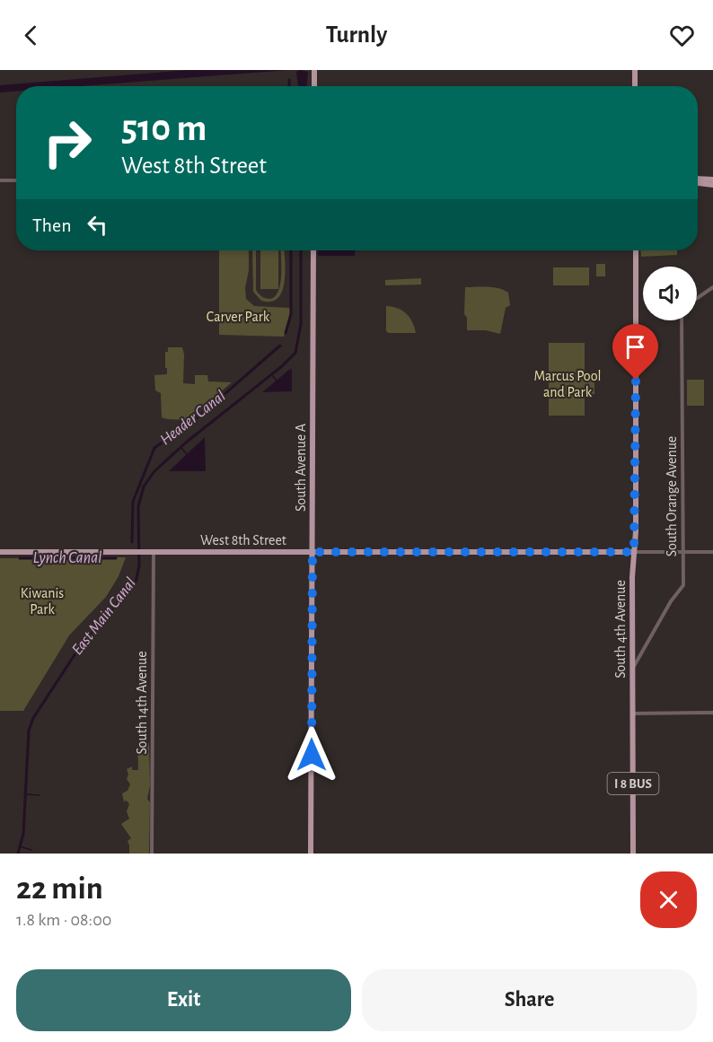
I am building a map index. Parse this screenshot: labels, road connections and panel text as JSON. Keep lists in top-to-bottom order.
{
  "streets": {
    "main road": [
      "South Avenue A",
      "West 8th Street",
      "South 4th Avenue",
      "I 8 BUS"
    ],
    "street": ["South Orange Avenue", "South 14th Avenue"]
  },
  "crossings": [
    ["South Avenue A", "West 8th Street"],
    ["South Orange Avenue", "West 8th Street"],
    ["South Orange Avenue", "South 4th Avenue"],
    ["West 8th Street", "South 4th Avenue"],
    ["West 8th Street", "South 14th Avenue"]
  ],
  "water": ["Header Canal", "Lynch Canal", "East Main Canal"],
  "parks": ["Carver Park", "Marcus Pool and Park", "Kiwanis Park"],
  "page": {
    "header": "Turnly",
    "turn": ["510 m", "West 8th Street"],
    "then": "Then",
    "heading": ["22 min", "1.8 km · 08:00"],
    "buttons": ["Exit", "Share"]
  }
}
